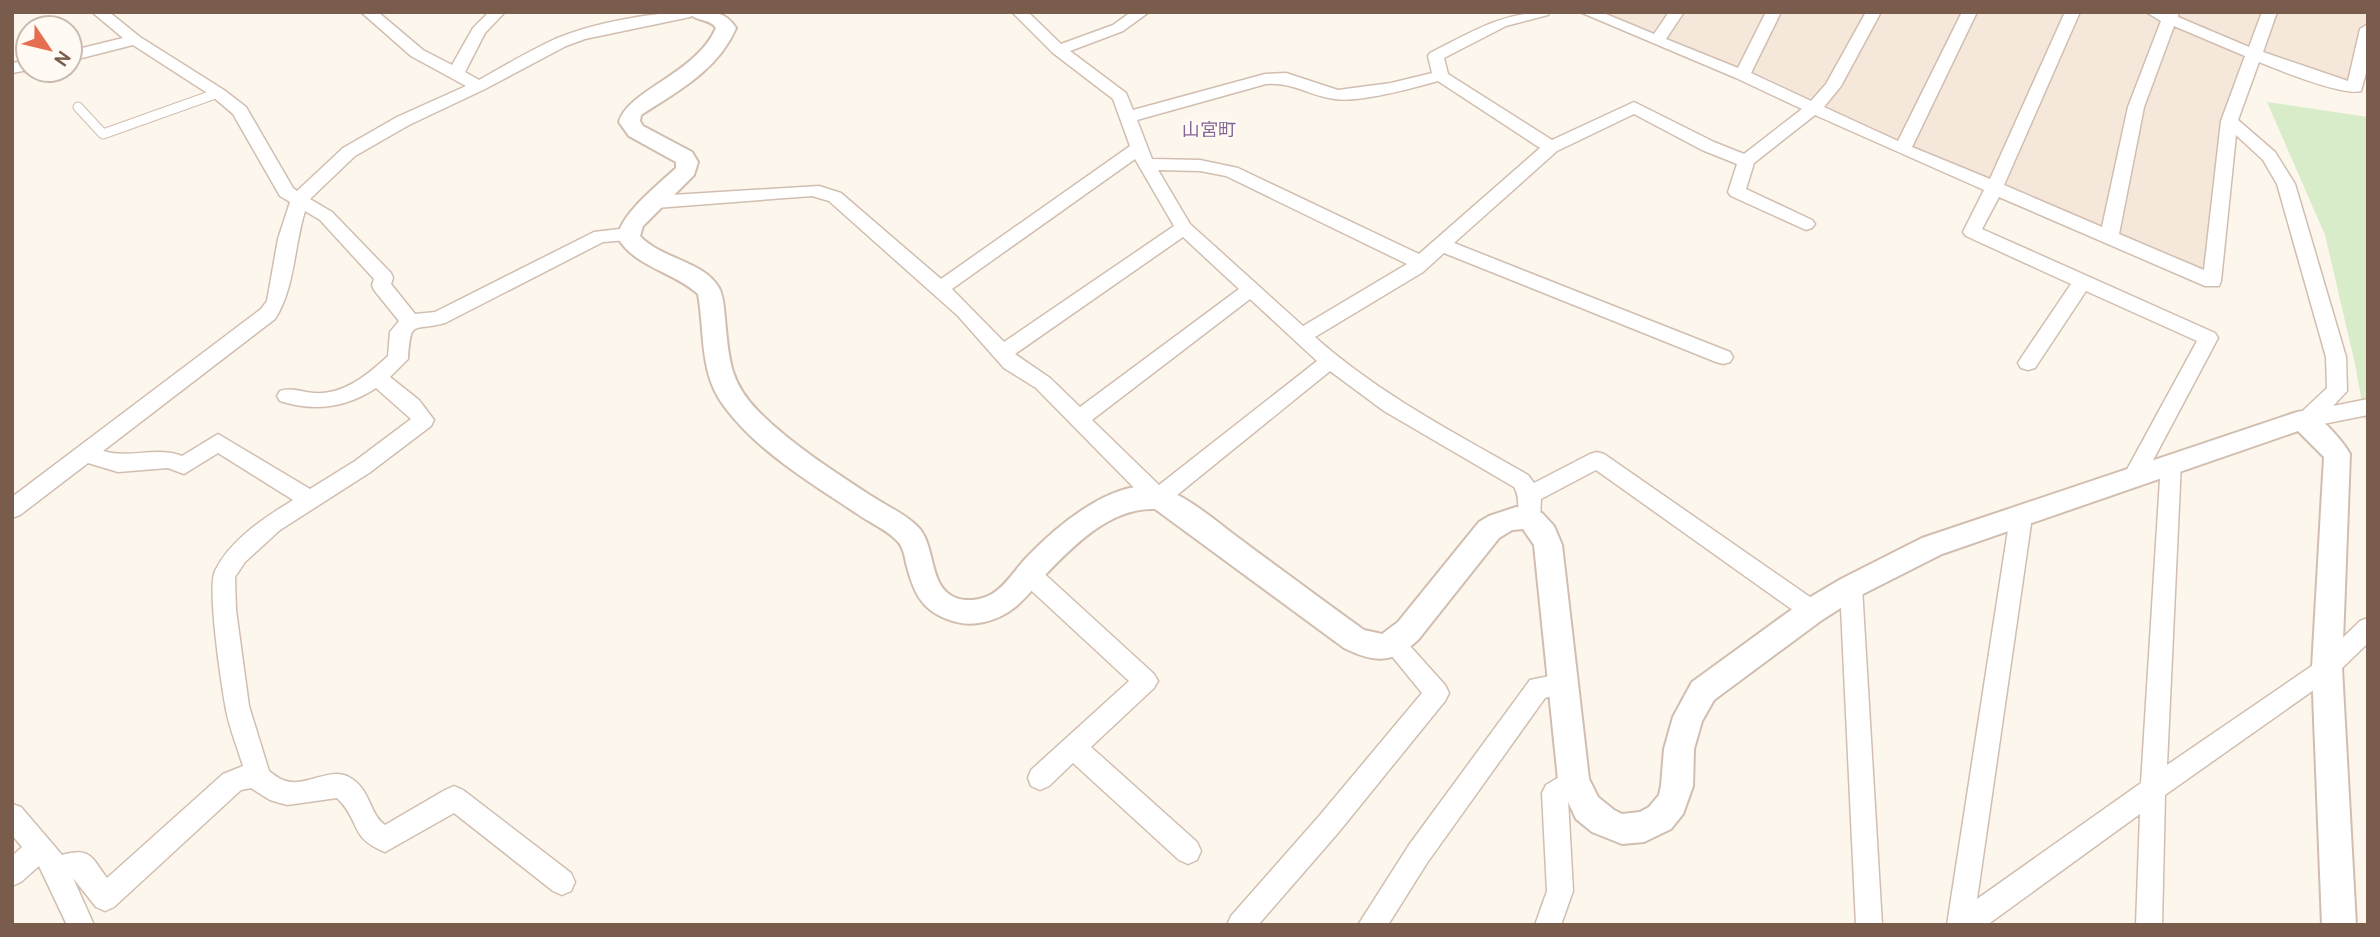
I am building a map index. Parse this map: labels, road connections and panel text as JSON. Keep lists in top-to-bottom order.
{
  "districts": ["山宮町"],
  "north": "bottom right"
}
